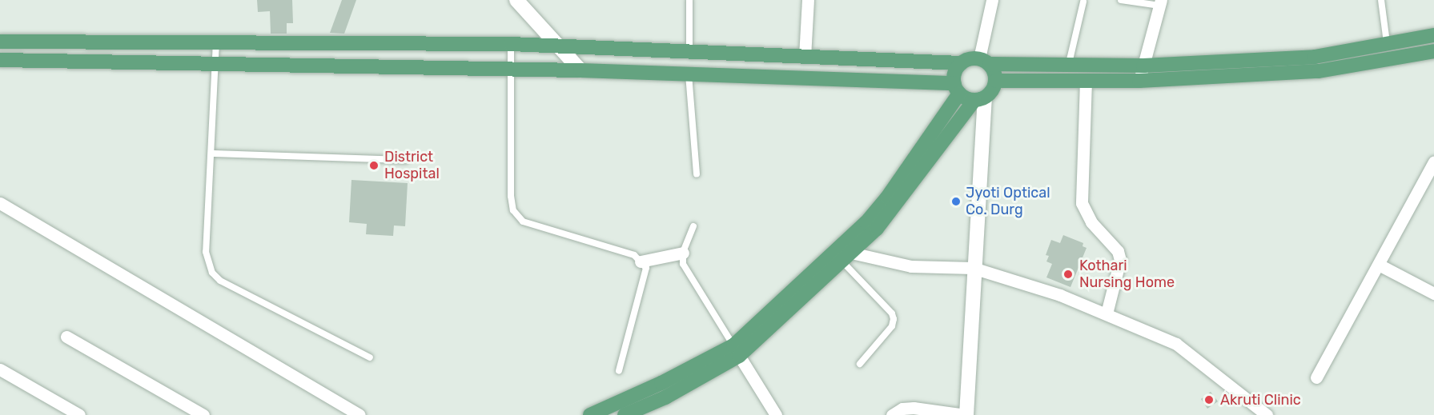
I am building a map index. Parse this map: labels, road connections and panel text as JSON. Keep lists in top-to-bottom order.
{
  "places": [
    "District Hospital",
    "Jyoti Optical Co. Durg",
    "Kothari Nursing Home",
    "Akruti Clinic"
  ]
}
